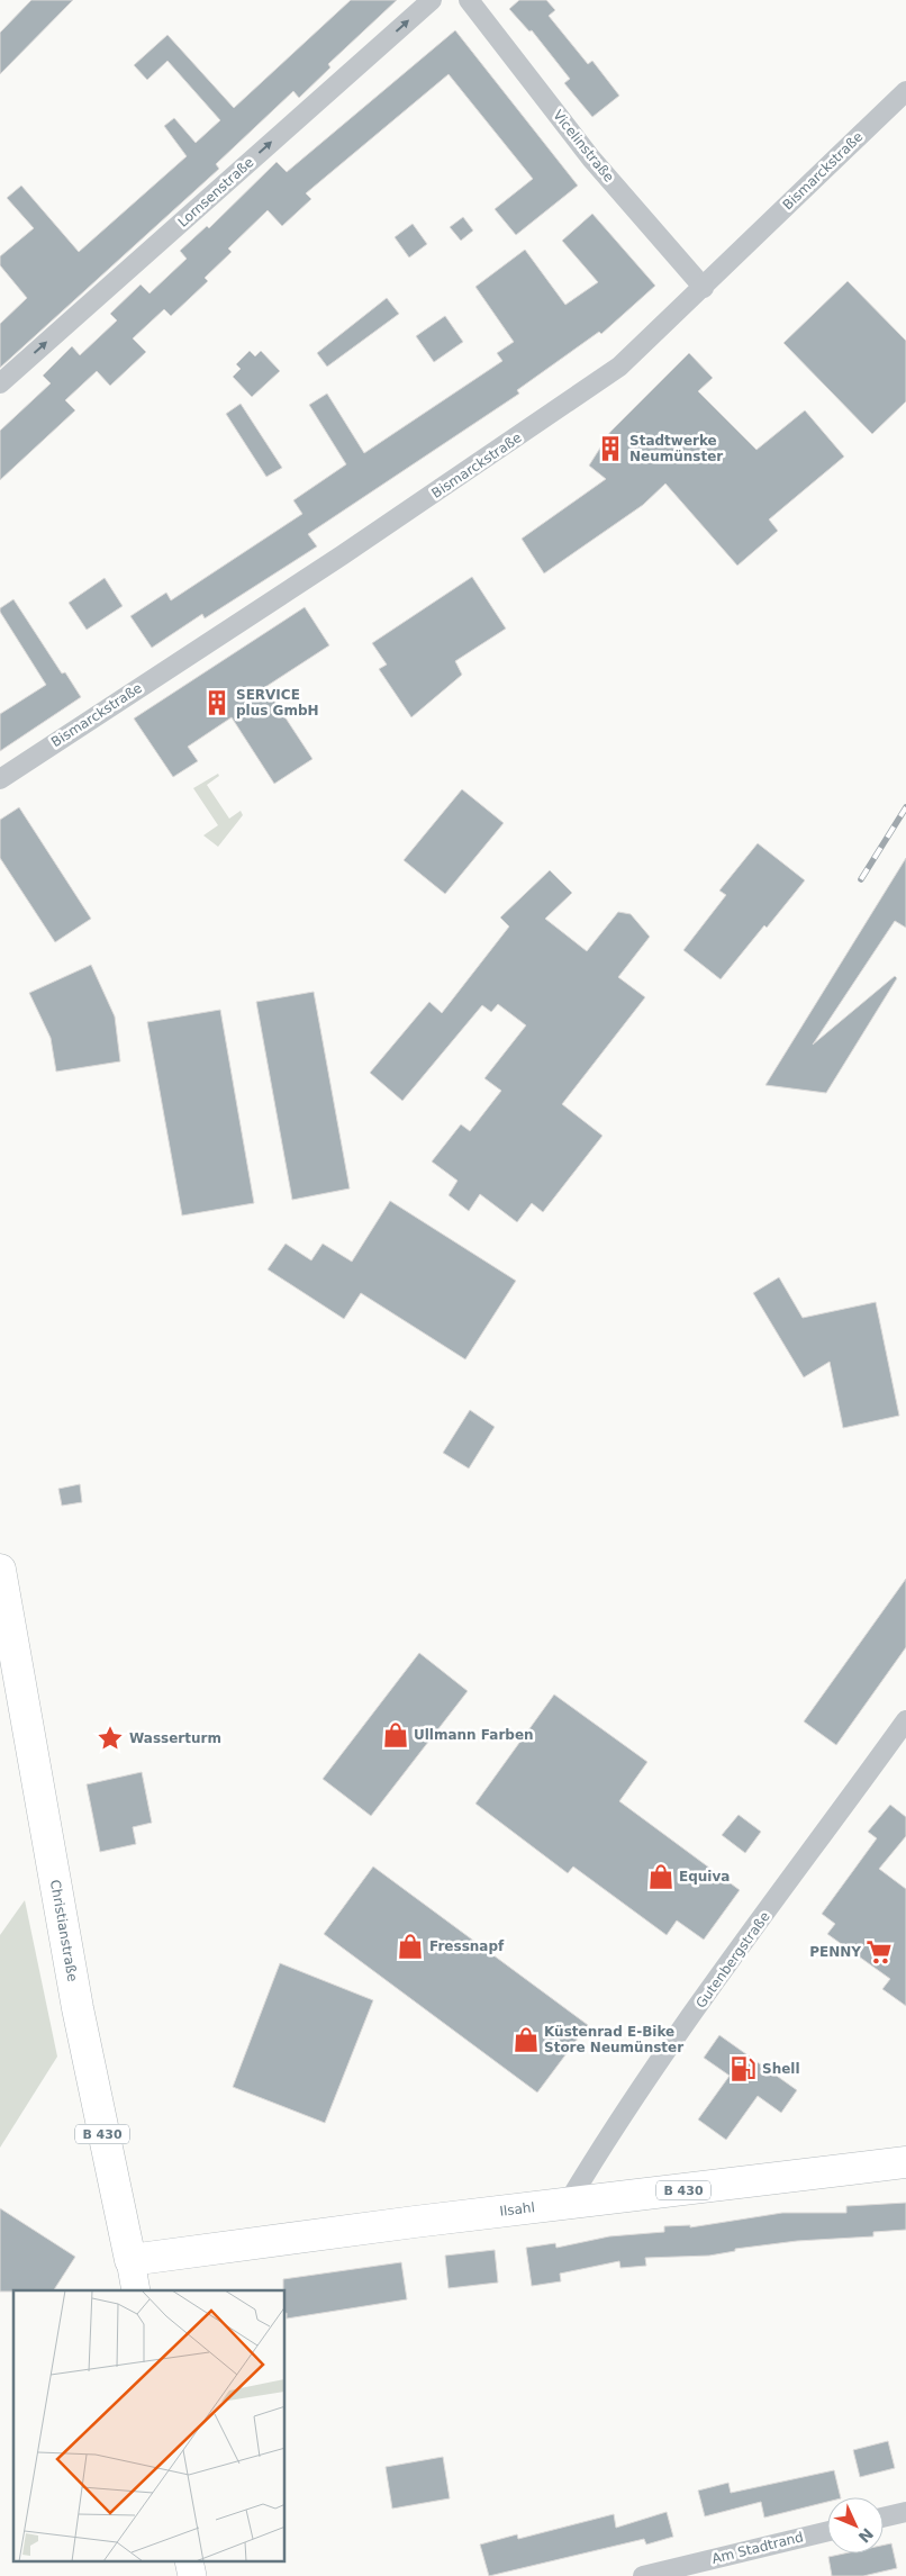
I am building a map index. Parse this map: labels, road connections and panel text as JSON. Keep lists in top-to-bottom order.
{
  "streets": {
    "main road": ["Christianstraße", "B 430", "Ilsahl"],
    "street": [
      "Vicelinstraße",
      "Bismarckstraße",
      "Lornsenstraße",
      "Gutenbergstraße",
      "Am Stadtrand"
    ]
  },
  "crossings": [
    ["Vicelinstraße", "Bismarckstraße"],
    ["Christianstraße", "Ilsahl"],
    ["Gutenbergstraße", "Ilsahl"]
  ],
  "one_way": ["Lornsenstraße"],
  "places": {
    "building": ["Stadtwerke Neumünster", "SERVICE plus GmbH"],
    "shop": [
      "Ullmann Farben",
      "Equiva",
      "Fressnapf",
      "Küstenrad E-Bike Store Neumünster"
    ],
    "place": ["Wasserturm"],
    "supermarket": ["PENNY"],
    "fuel station": ["Shell"]
  },
  "north": "bottom right"
}
